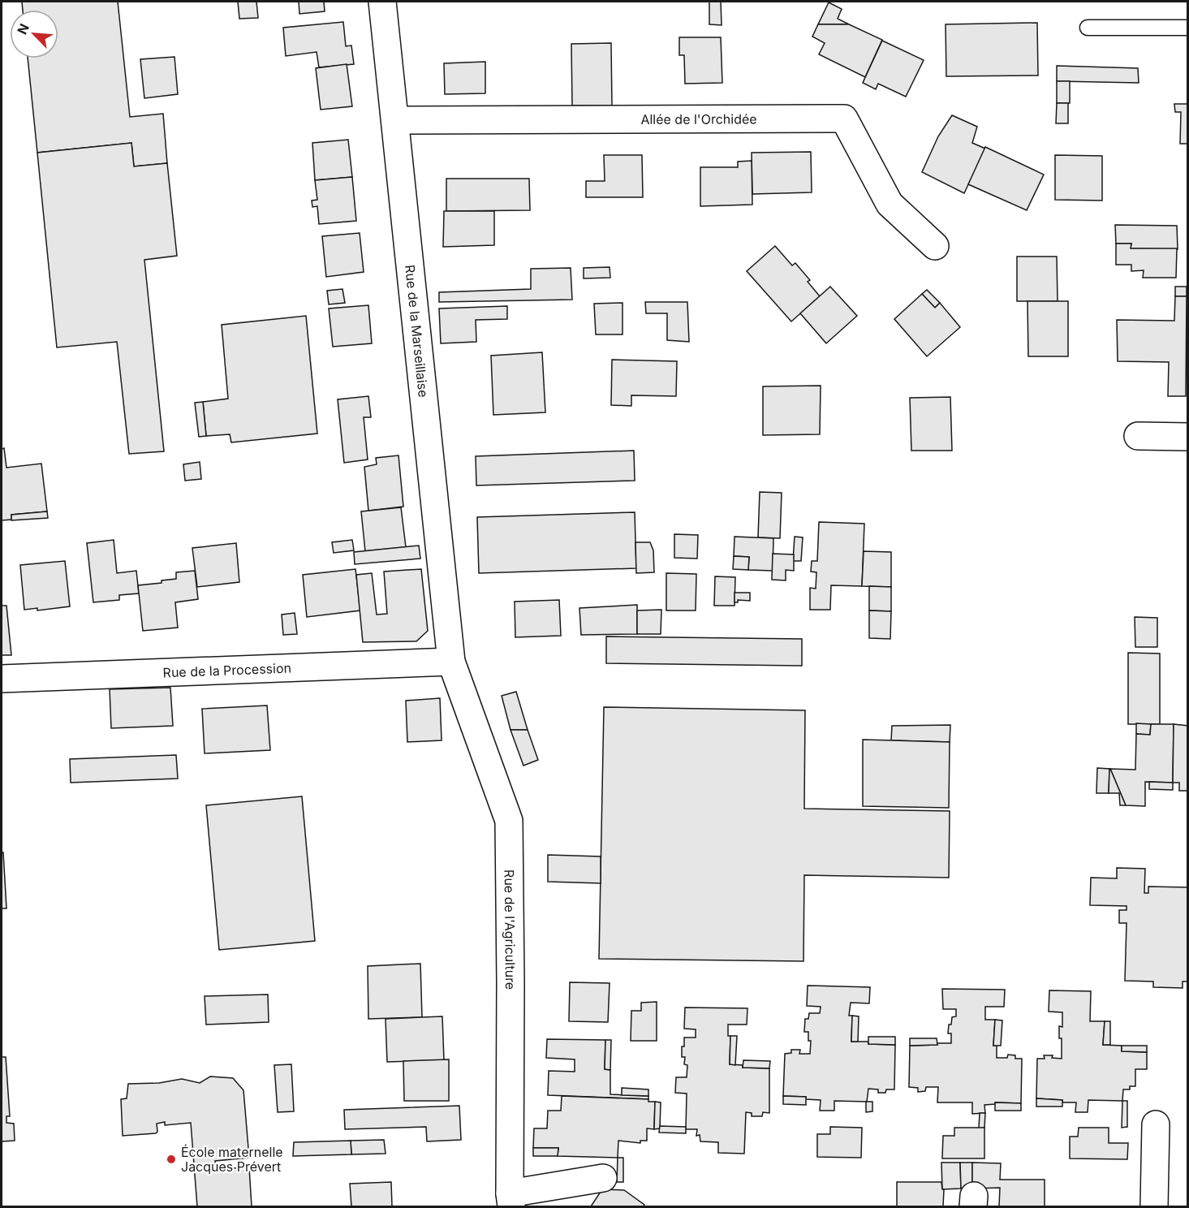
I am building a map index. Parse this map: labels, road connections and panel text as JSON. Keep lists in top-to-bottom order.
{
  "streets": {
    "street": [
      "Allée de l'Orchidée",
      "Rue de la Marseillaise",
      "Rue de la Procession",
      "Rue de l'Agriculture"
    ]
  },
  "crossings": [
    ["Allée de l'Orchidée", "Rue de la Marseillaise"],
    ["Rue de la Marseillaise", "Rue de la Procession"],
    ["Rue de la Marseillaise", "Rue de l'Agriculture"],
    ["Rue de la Procession", "Rue de l'Agriculture"]
  ],
  "places": ["École maternelle Jacques Prévert"],
  "north": "top left"
}
